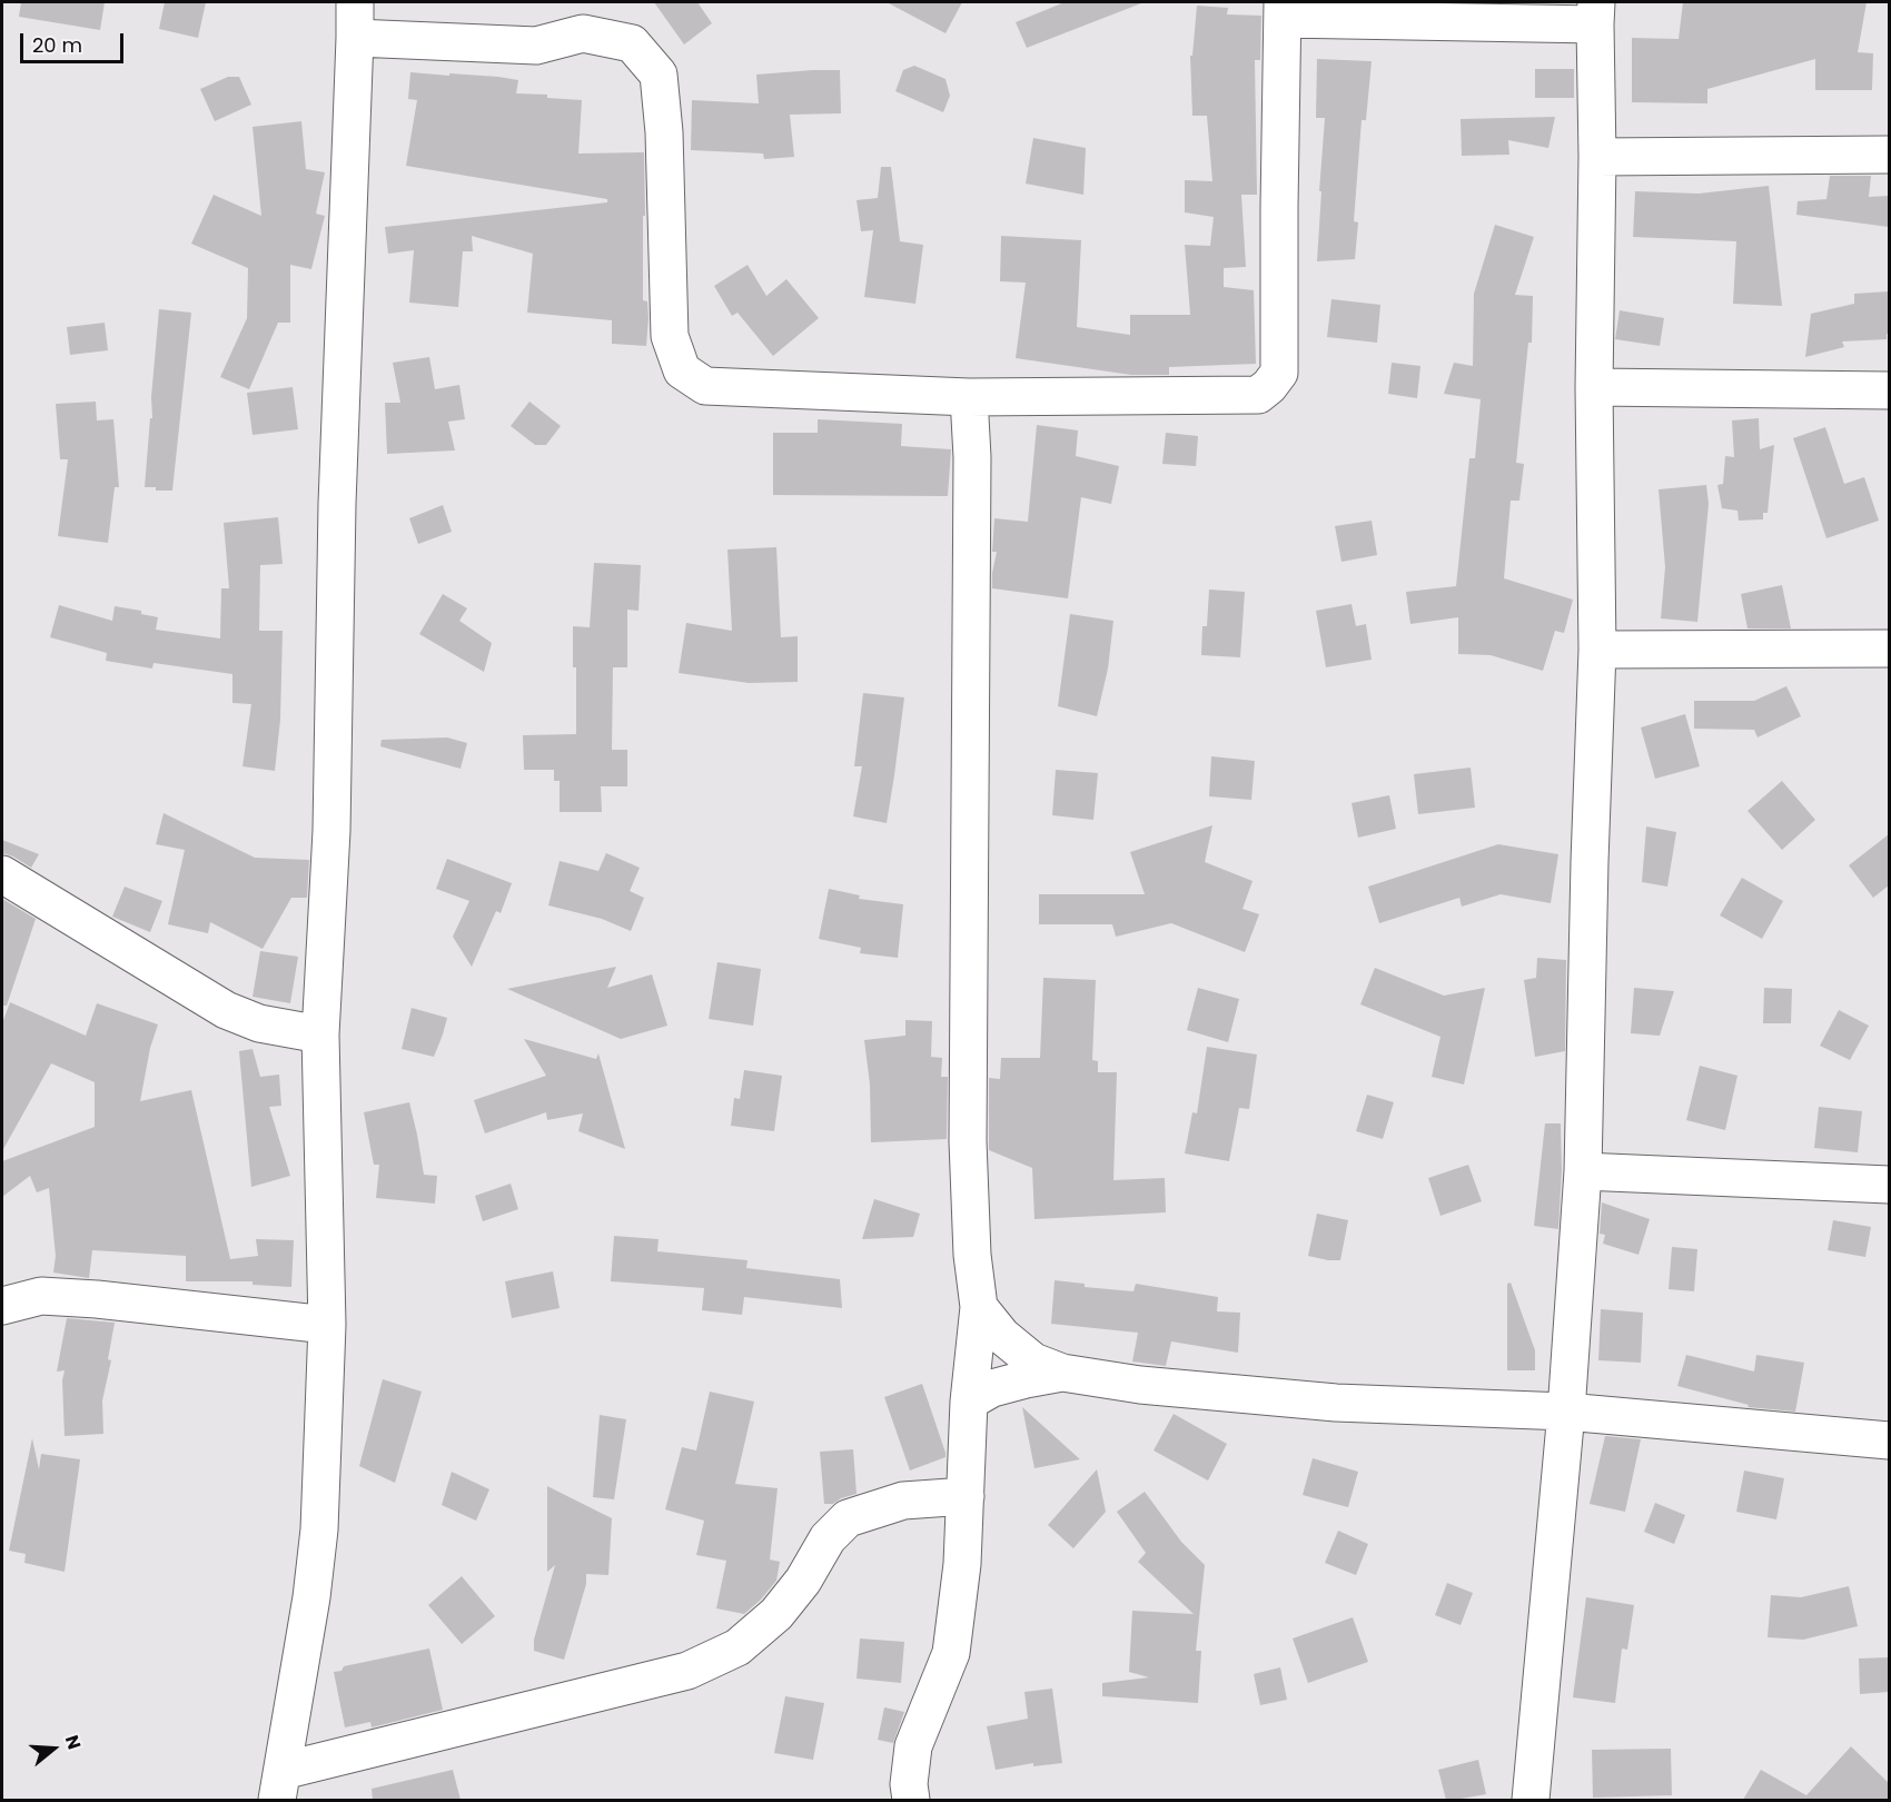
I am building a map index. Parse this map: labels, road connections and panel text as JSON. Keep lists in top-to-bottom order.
{
  "scale_bar": "20 m",
  "north": "right"
}
